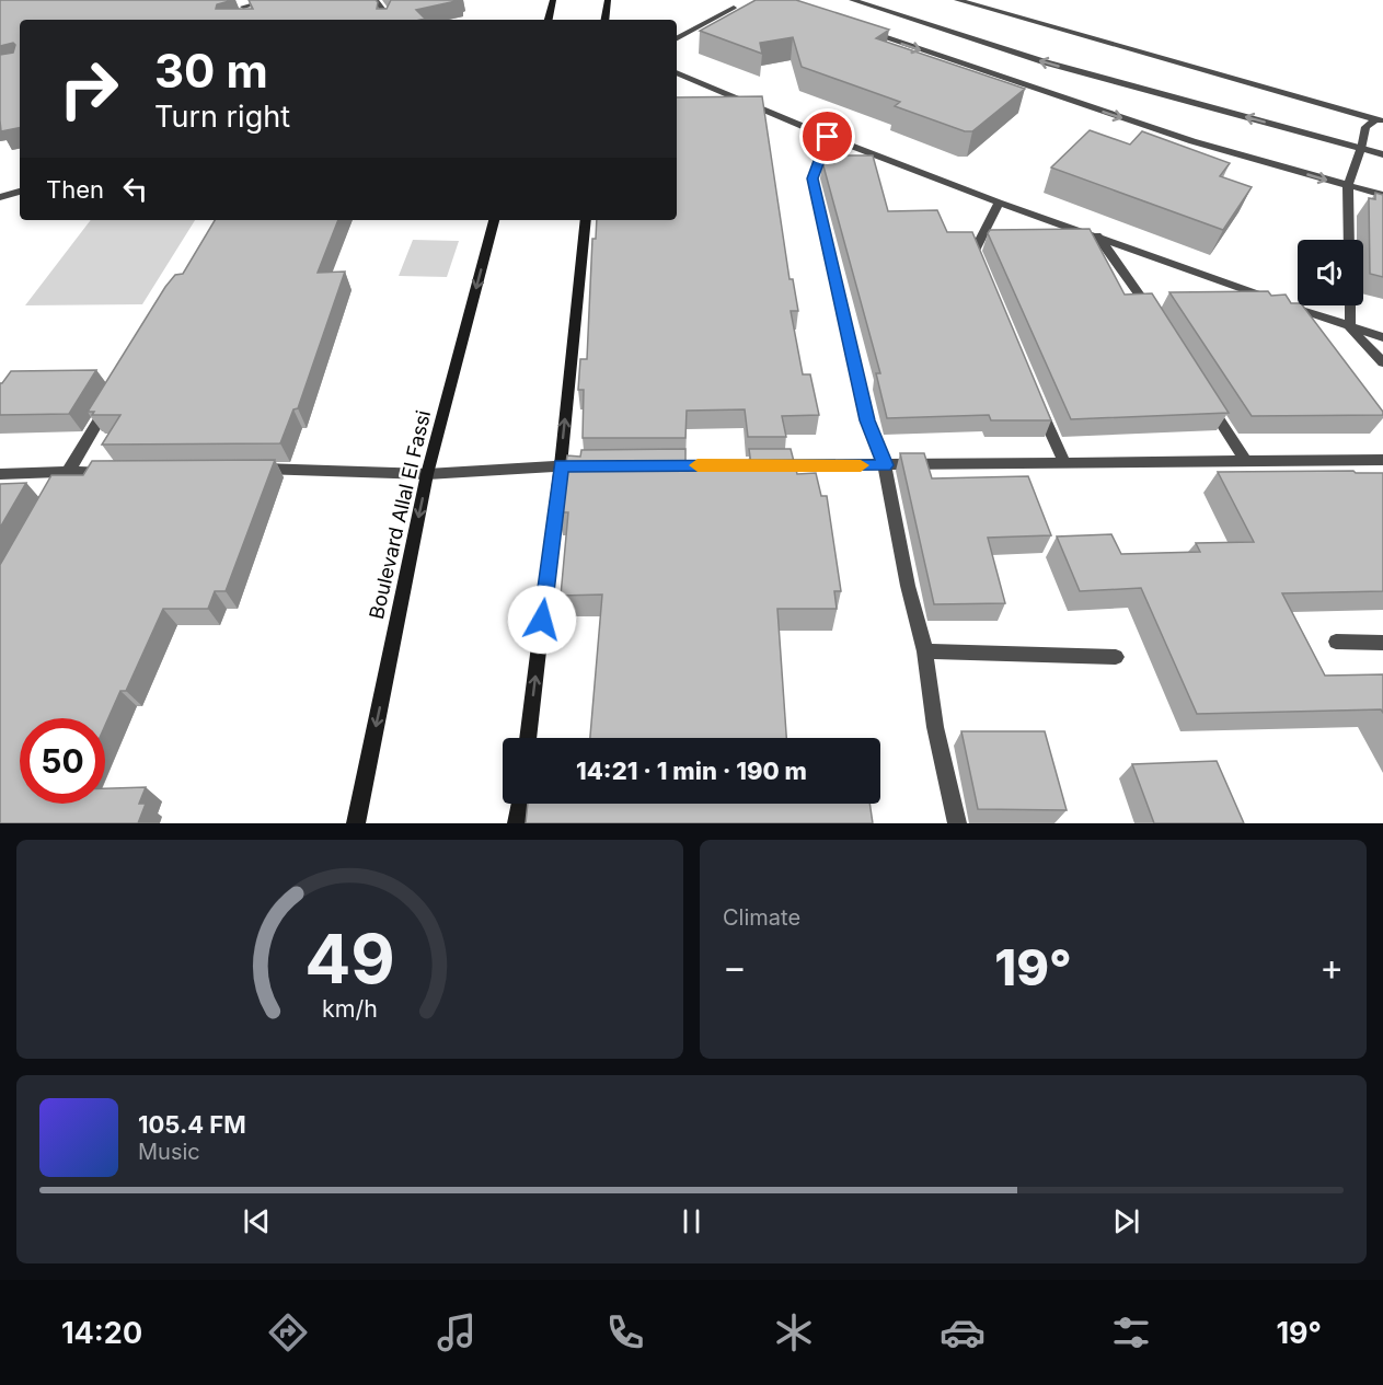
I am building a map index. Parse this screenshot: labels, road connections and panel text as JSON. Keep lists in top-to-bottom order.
{
  "streets": {
    "main road": ["Boulevard Allal El Fassi"]
  },
  "one_way": ["Boulevard Allal El Fassi"],
  "page": {
    "turn": ["30 m", "Turn right"],
    "then": "Then",
    "limit": "50",
    "trip": "14:21 · 1 min · 190 m",
    "tile": "Climate",
    "heat": ["−", "19°", "+"],
    "song": ["105.4 FM", "Music"],
    "tabs": ["14:20", "19°"],
    "gauge": ["49", "km/h"]
  }
}
